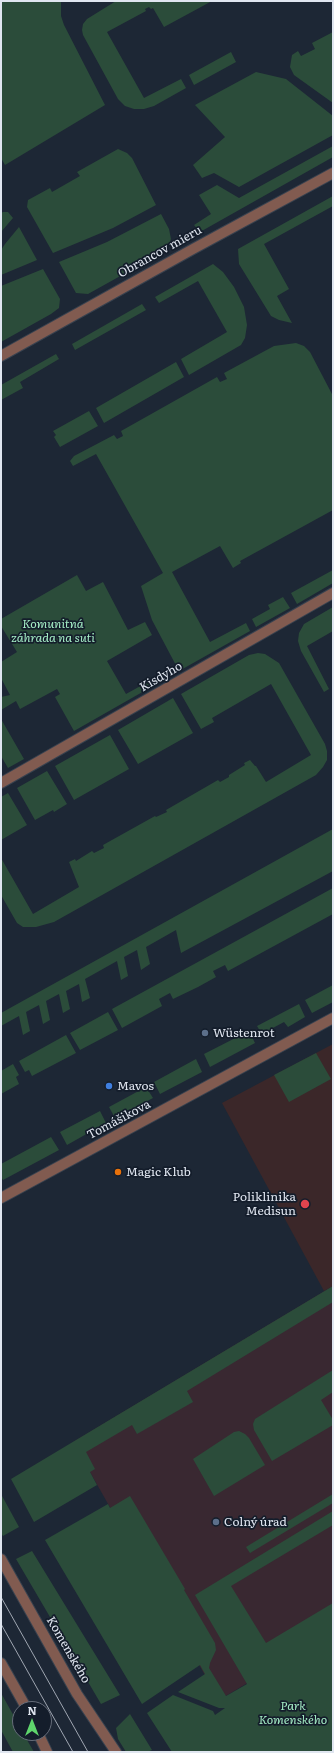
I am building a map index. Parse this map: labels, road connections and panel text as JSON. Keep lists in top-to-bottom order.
{
  "streets": {
    "street": [
      "Obrancov mieru",
      "Kisdyho",
      "Tomášikova",
      "Komenského"
    ]
  },
  "parks": ["Komunitná záhrada na suti", "Park Komenského"],
  "places": [
    "Wüstenrot",
    "Mavos",
    "Magic Klub",
    "Poliklinika Medisun",
    "Colný úrad"
  ],
  "north": "top"
}
